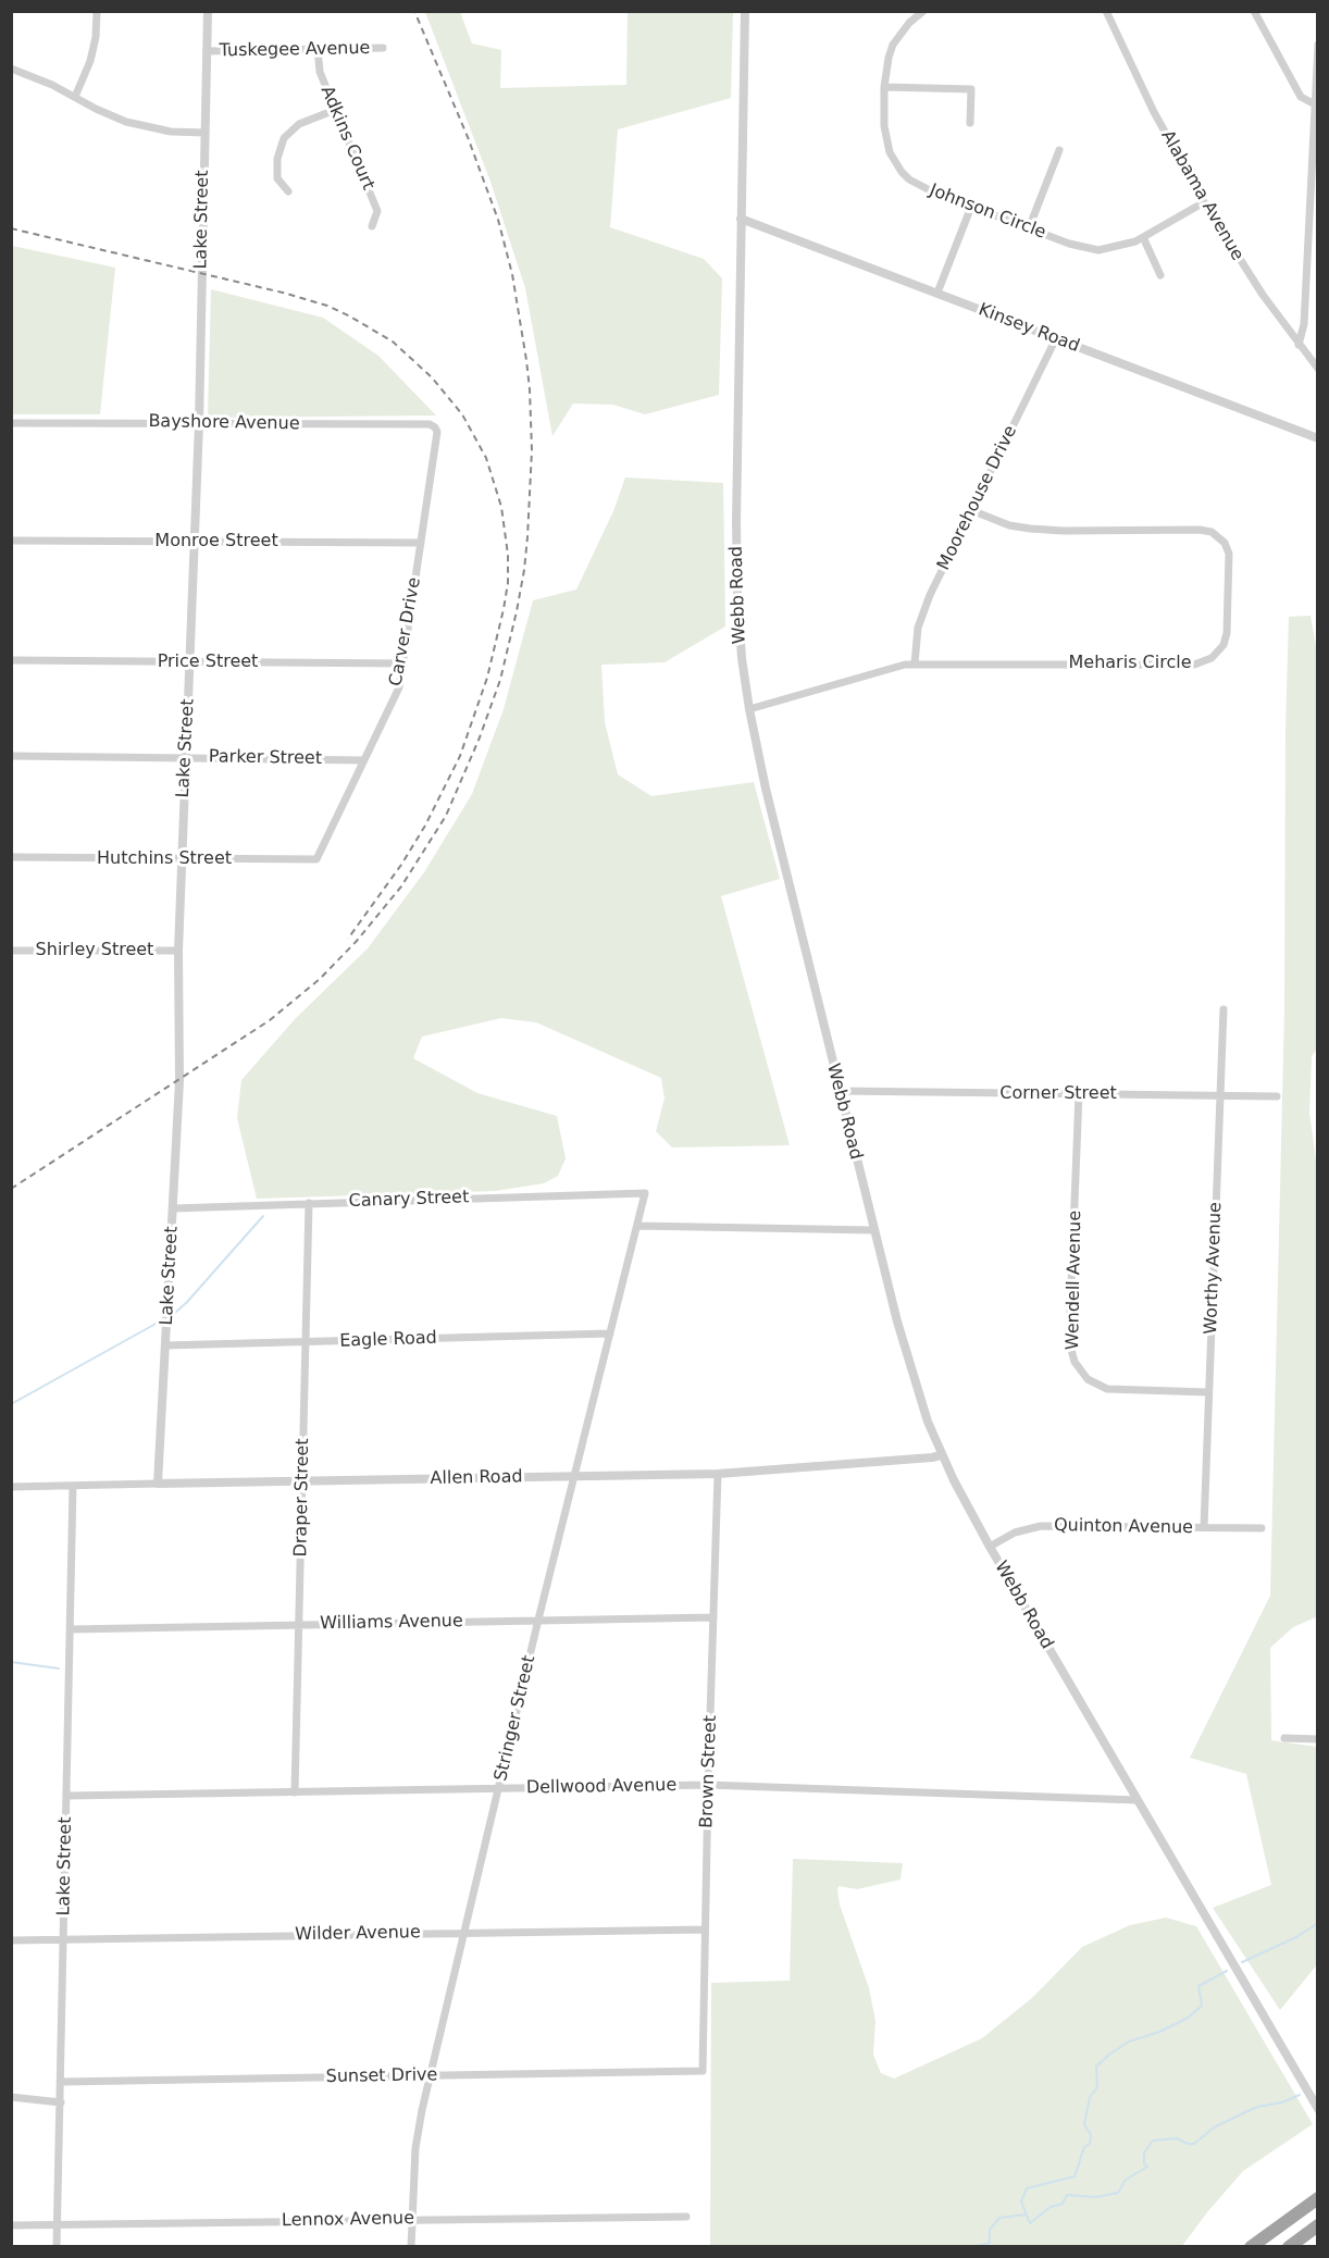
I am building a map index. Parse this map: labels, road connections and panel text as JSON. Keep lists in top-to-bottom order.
{
  "streets": {
    "street": [
      "Tuskegee Avenue",
      "Adkins Court",
      "Alabama Avenue",
      "Johnson Circle",
      "Lake Street",
      "Kinsey Road",
      "Bayshore Avenue",
      "Moorehouse Drive",
      "Monroe Street",
      "Webb Road",
      "Carver Drive",
      "Price Street",
      "Meharis Circle",
      "Parker Street",
      "Hutchins Street",
      "Shirley Street",
      "Corner Street",
      "Canary Street",
      "Worthy Avenue",
      "Wendell Avenue",
      "Eagle Road",
      "Allen Road",
      "Draper Street",
      "Quinton Avenue",
      "Williams Avenue",
      "Stringer Street",
      "Brown Street",
      "Dellwood Avenue",
      "Wilder Avenue",
      "Sunset Drive",
      "Lennox Avenue"
    ]
  },
  "crossings": [
    ["Tuskegee Avenue", "Adkins Court"],
    ["Tuskegee Avenue", "Lake Street"],
    ["Alabama Avenue", "Johnson Circle"],
    ["Lake Street", "Bayshore Avenue"],
    ["Lake Street", "Monroe Street"],
    ["Lake Street", "Price Street"],
    ["Lake Street", "Parker Street"],
    ["Lake Street", "Hutchins Street"],
    ["Lake Street", "Shirley Street"],
    ["Lake Street", "Canary Street"],
    ["Lake Street", "Eagle Road"],
    ["Lake Street", "Allen Road"],
    ["Lake Street", "Williams Avenue"],
    ["Lake Street", "Dellwood Avenue"],
    ["Lake Street", "Wilder Avenue"],
    ["Lake Street", "Sunset Drive"],
    ["Lake Street", "Lennox Avenue"],
    ["Kinsey Road", "Moorehouse Drive"],
    ["Kinsey Road", "Webb Road"],
    ["Bayshore Avenue", "Carver Drive"],
    ["Moorehouse Drive", "Meharis Circle"],
    ["Monroe Street", "Carver Drive"],
    ["Webb Road", "Meharis Circle"],
    ["Webb Road", "Corner Street"],
    ["Webb Road", "Allen Road"],
    ["Webb Road", "Quinton Avenue"],
    ["Webb Road", "Dellwood Avenue"],
    ["Carver Drive", "Price Street"],
    ["Carver Drive", "Parker Street"],
    ["Carver Drive", "Hutchins Street"],
    ["Corner Street", "Worthy Avenue"],
    ["Corner Street", "Wendell Avenue"],
    ["Canary Street", "Draper Street"],
    ["Canary Street", "Stringer Street"],
    ["Worthy Avenue", "Wendell Avenue"],
    ["Worthy Avenue", "Quinton Avenue"],
    ["Eagle Road", "Draper Street"],
    ["Eagle Road", "Stringer Street"],
    ["Allen Road", "Draper Street"],
    ["Allen Road", "Stringer Street"],
    ["Allen Road", "Brown Street"],
    ["Draper Street", "Williams Avenue"],
    ["Draper Street", "Dellwood Avenue"],
    ["Williams Avenue", "Stringer Street"],
    ["Williams Avenue", "Brown Street"],
    ["Stringer Street", "Dellwood Avenue"],
    ["Stringer Street", "Wilder Avenue"],
    ["Stringer Street", "Sunset Drive"],
    ["Stringer Street", "Lennox Avenue"],
    ["Brown Street", "Dellwood Avenue"],
    ["Brown Street", "Wilder Avenue"],
    ["Brown Street", "Sunset Drive"]
  ]
}
